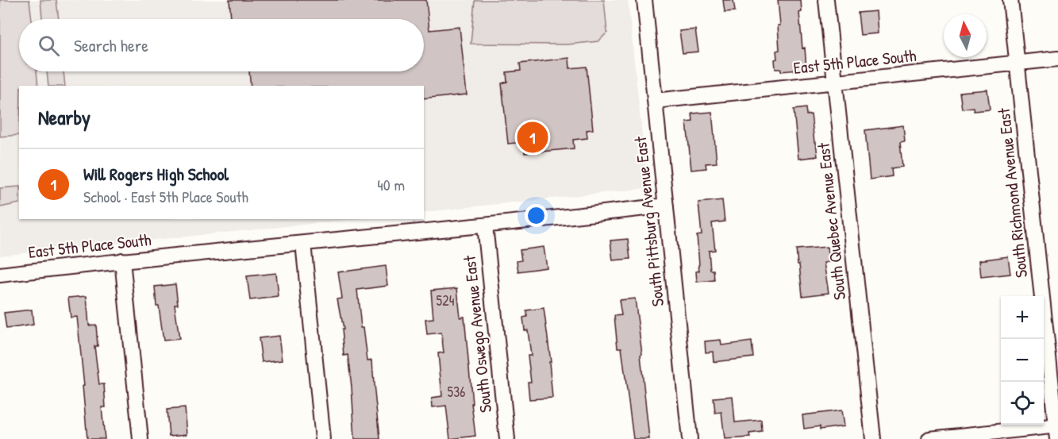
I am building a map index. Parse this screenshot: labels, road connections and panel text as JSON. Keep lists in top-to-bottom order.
{
  "streets": {
    "street": [
      "East 5th Place South",
      "South Richmond Avenue East",
      "South Pittsburg Avenue East",
      "South Quebec Avenue East",
      "South Oswego Avenue East"
    ]
  },
  "crossings": [
    ["East 5th Place South", "South Richmond Avenue East"],
    ["East 5th Place South", "South Pittsburg Avenue East"],
    ["East 5th Place South", "South Quebec Avenue East"],
    ["East 5th Place South", "South Oswego Avenue East"]
  ],
  "house_numbers": ["524", "536"],
  "north": "top",
  "page": {
    "search": "Search here",
    "heading": "Nearby",
    "pins": "1",
    "list": [
      {
        "mark": "1",
        "name": "Will Rogers High School",
        "note": "School · East 5th Place South",
        "value": "40 m"
      }
    ],
    "map_buttons": ["+", "−"]
  }
}
